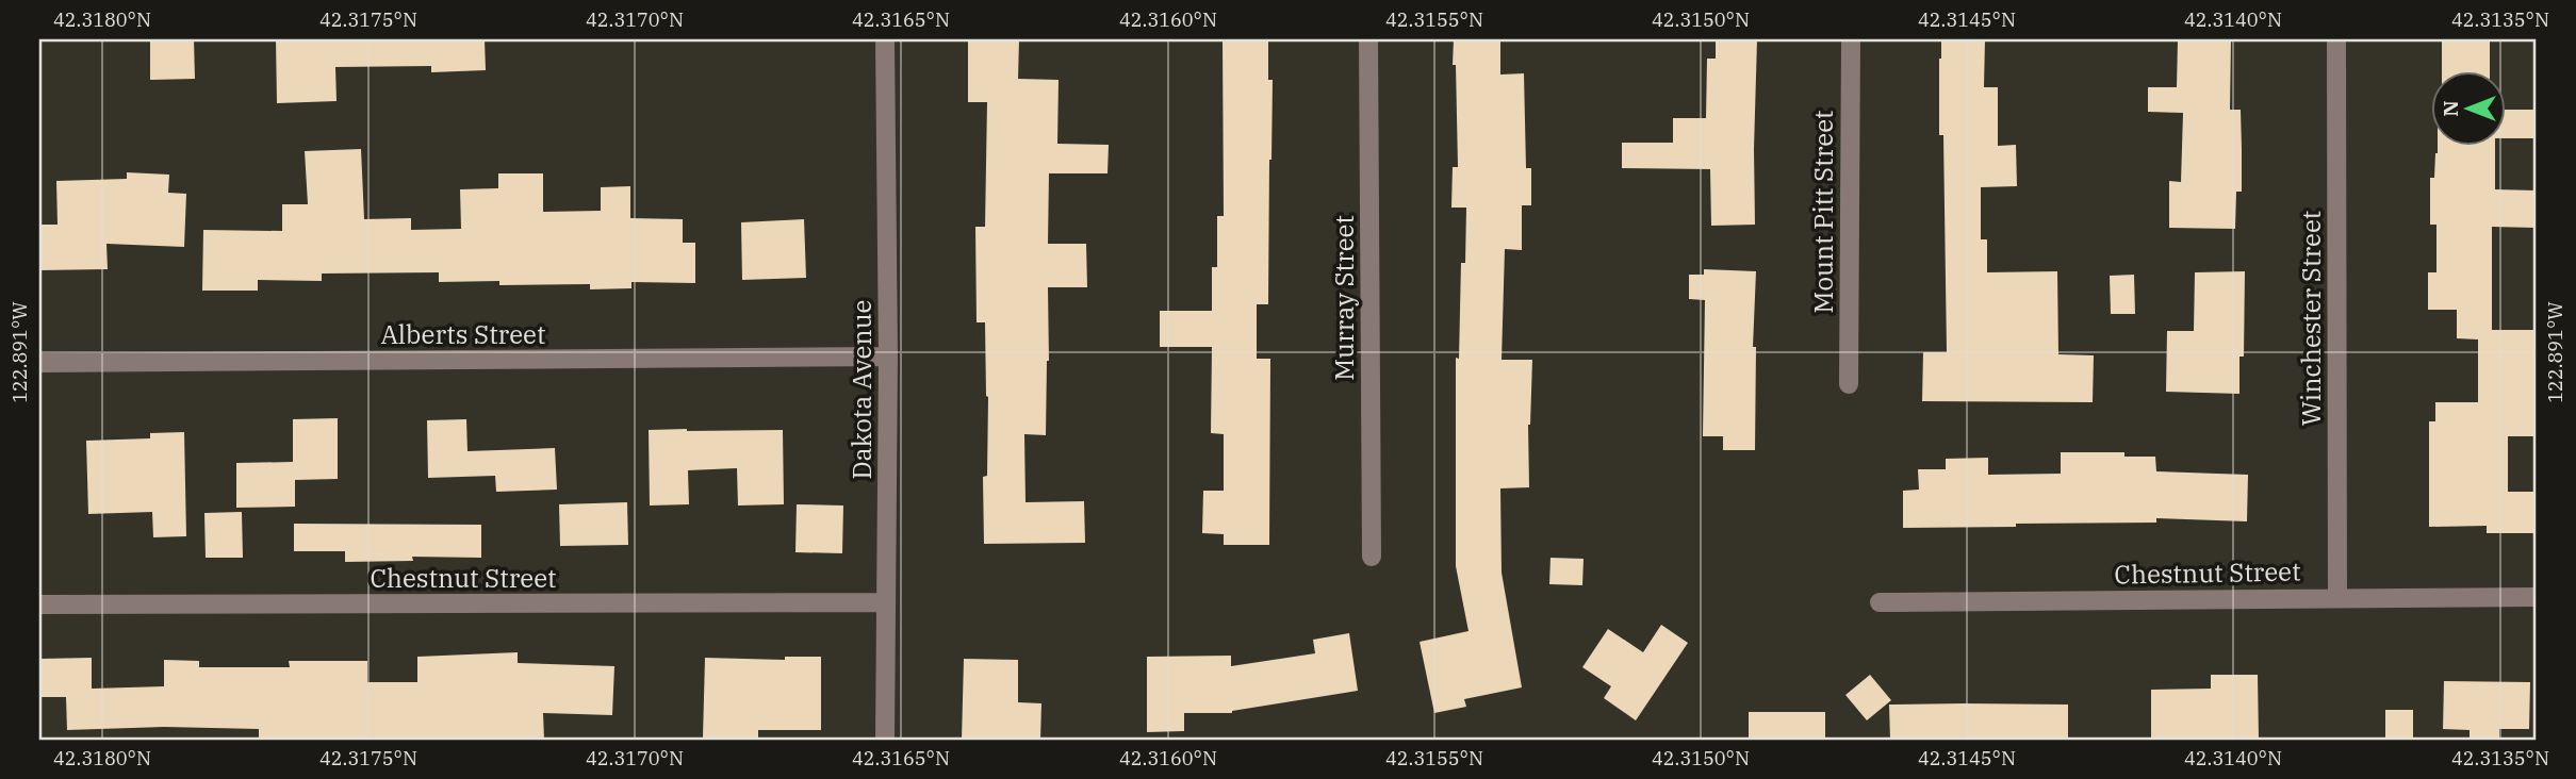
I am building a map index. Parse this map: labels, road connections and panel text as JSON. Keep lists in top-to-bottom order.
{
  "streets": {
    "street": [
      "Mount Pitt Street",
      "Murray Street",
      "Winchester Street",
      "Alberts Street",
      "Dakota Avenue",
      "Chestnut Street"
    ]
  },
  "crossings": [
    ["Winchester Street", "Chestnut Street"],
    ["Alberts Street", "Dakota Avenue"],
    ["Dakota Avenue", "Chestnut Street"]
  ],
  "north": "left",
  "coordinates": [
    "42.3180°N",
    "42.3175°N",
    "42.3170°N",
    "42.3165°N",
    "42.3160°N",
    "42.3155°N",
    "42.3150°N",
    "42.3145°N",
    "42.3140°N",
    "42.3135°N",
    "122.891°W"
  ]
}
